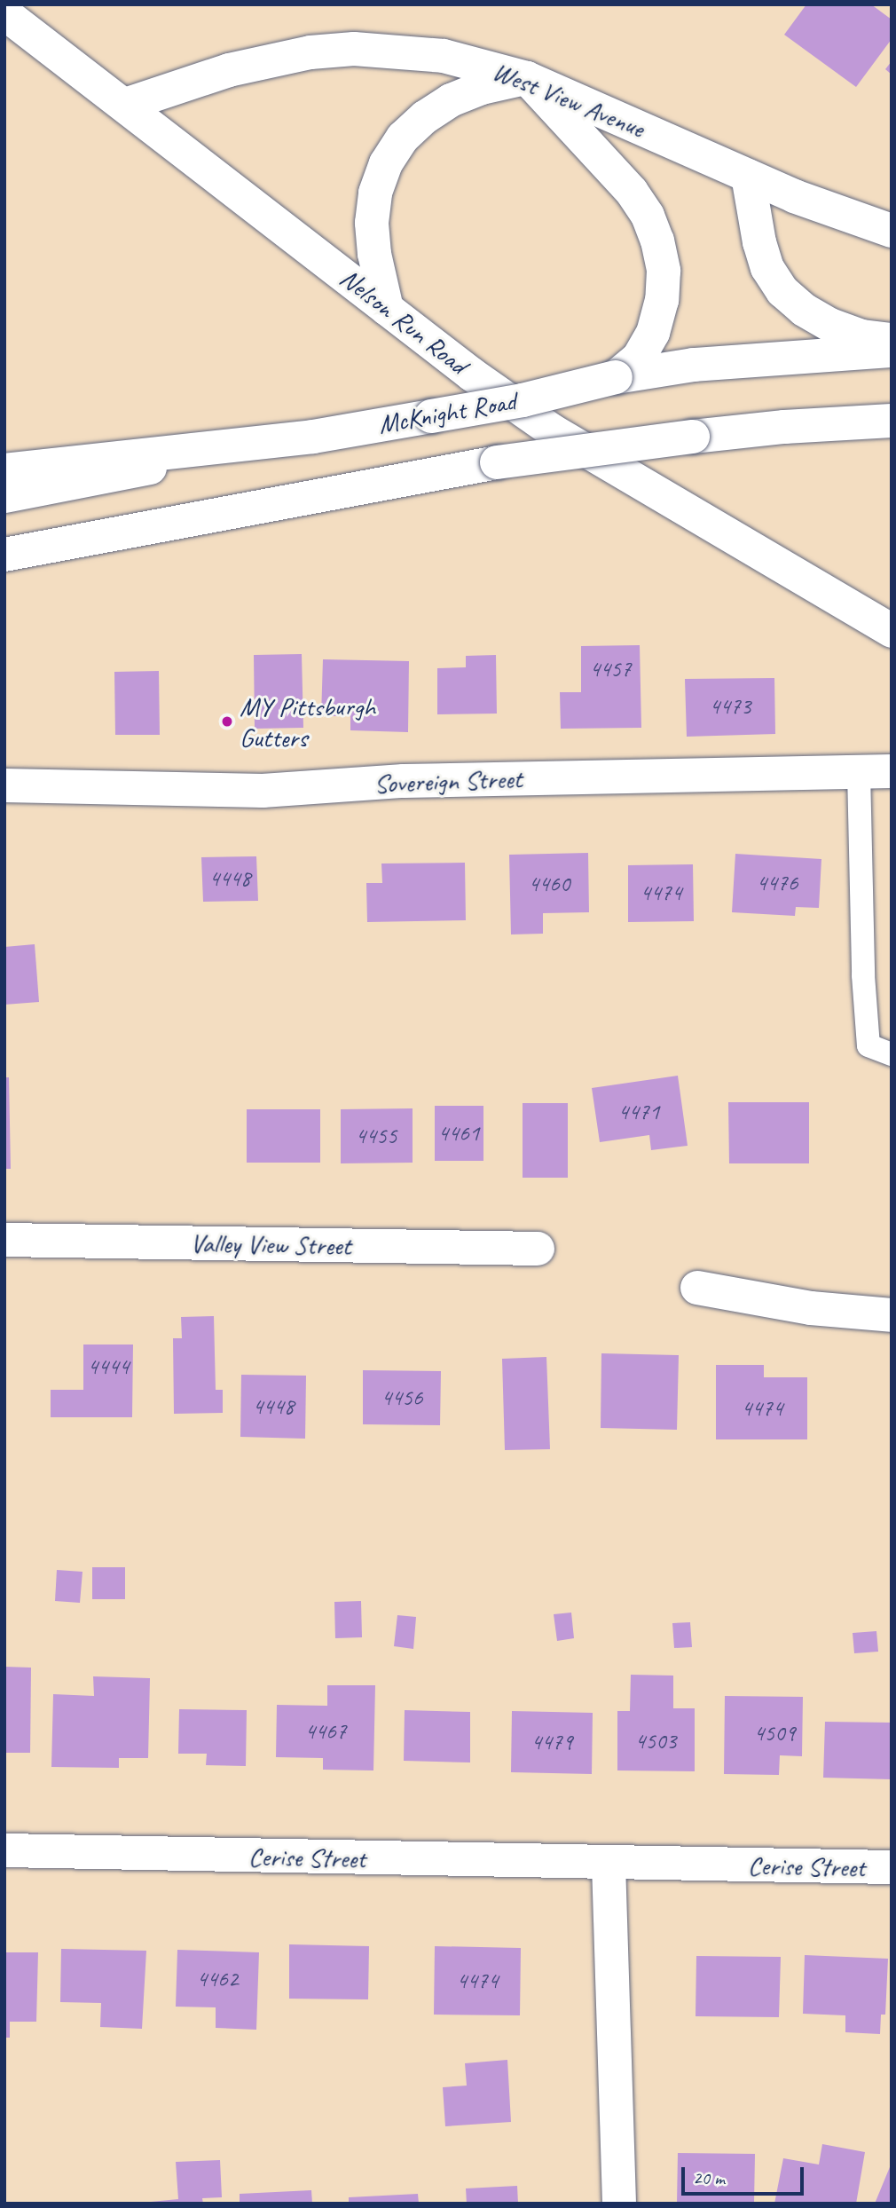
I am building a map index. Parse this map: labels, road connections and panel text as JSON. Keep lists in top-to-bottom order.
{
  "streets": {
    "main road": [
      "West View Avenue",
      "Nelson Run Road",
      "McKnight Road",
      "Sovereign Street",
      "Valley View Street",
      "Cerise Street"
    ]
  },
  "crossings": [
    ["West View Avenue", "Nelson Run Road"]
  ],
  "places": ["MY Pittsburgh Gutters"],
  "house_numbers": [
    "4457",
    "4473",
    "4448",
    "4476",
    "4460",
    "4474",
    "4471",
    "4461",
    "4455",
    "4444",
    "4456",
    "4448",
    "4474",
    "4467",
    "4509",
    "4503",
    "4479",
    "4462",
    "4474"
  ],
  "scale_bar": "20 m"
}
